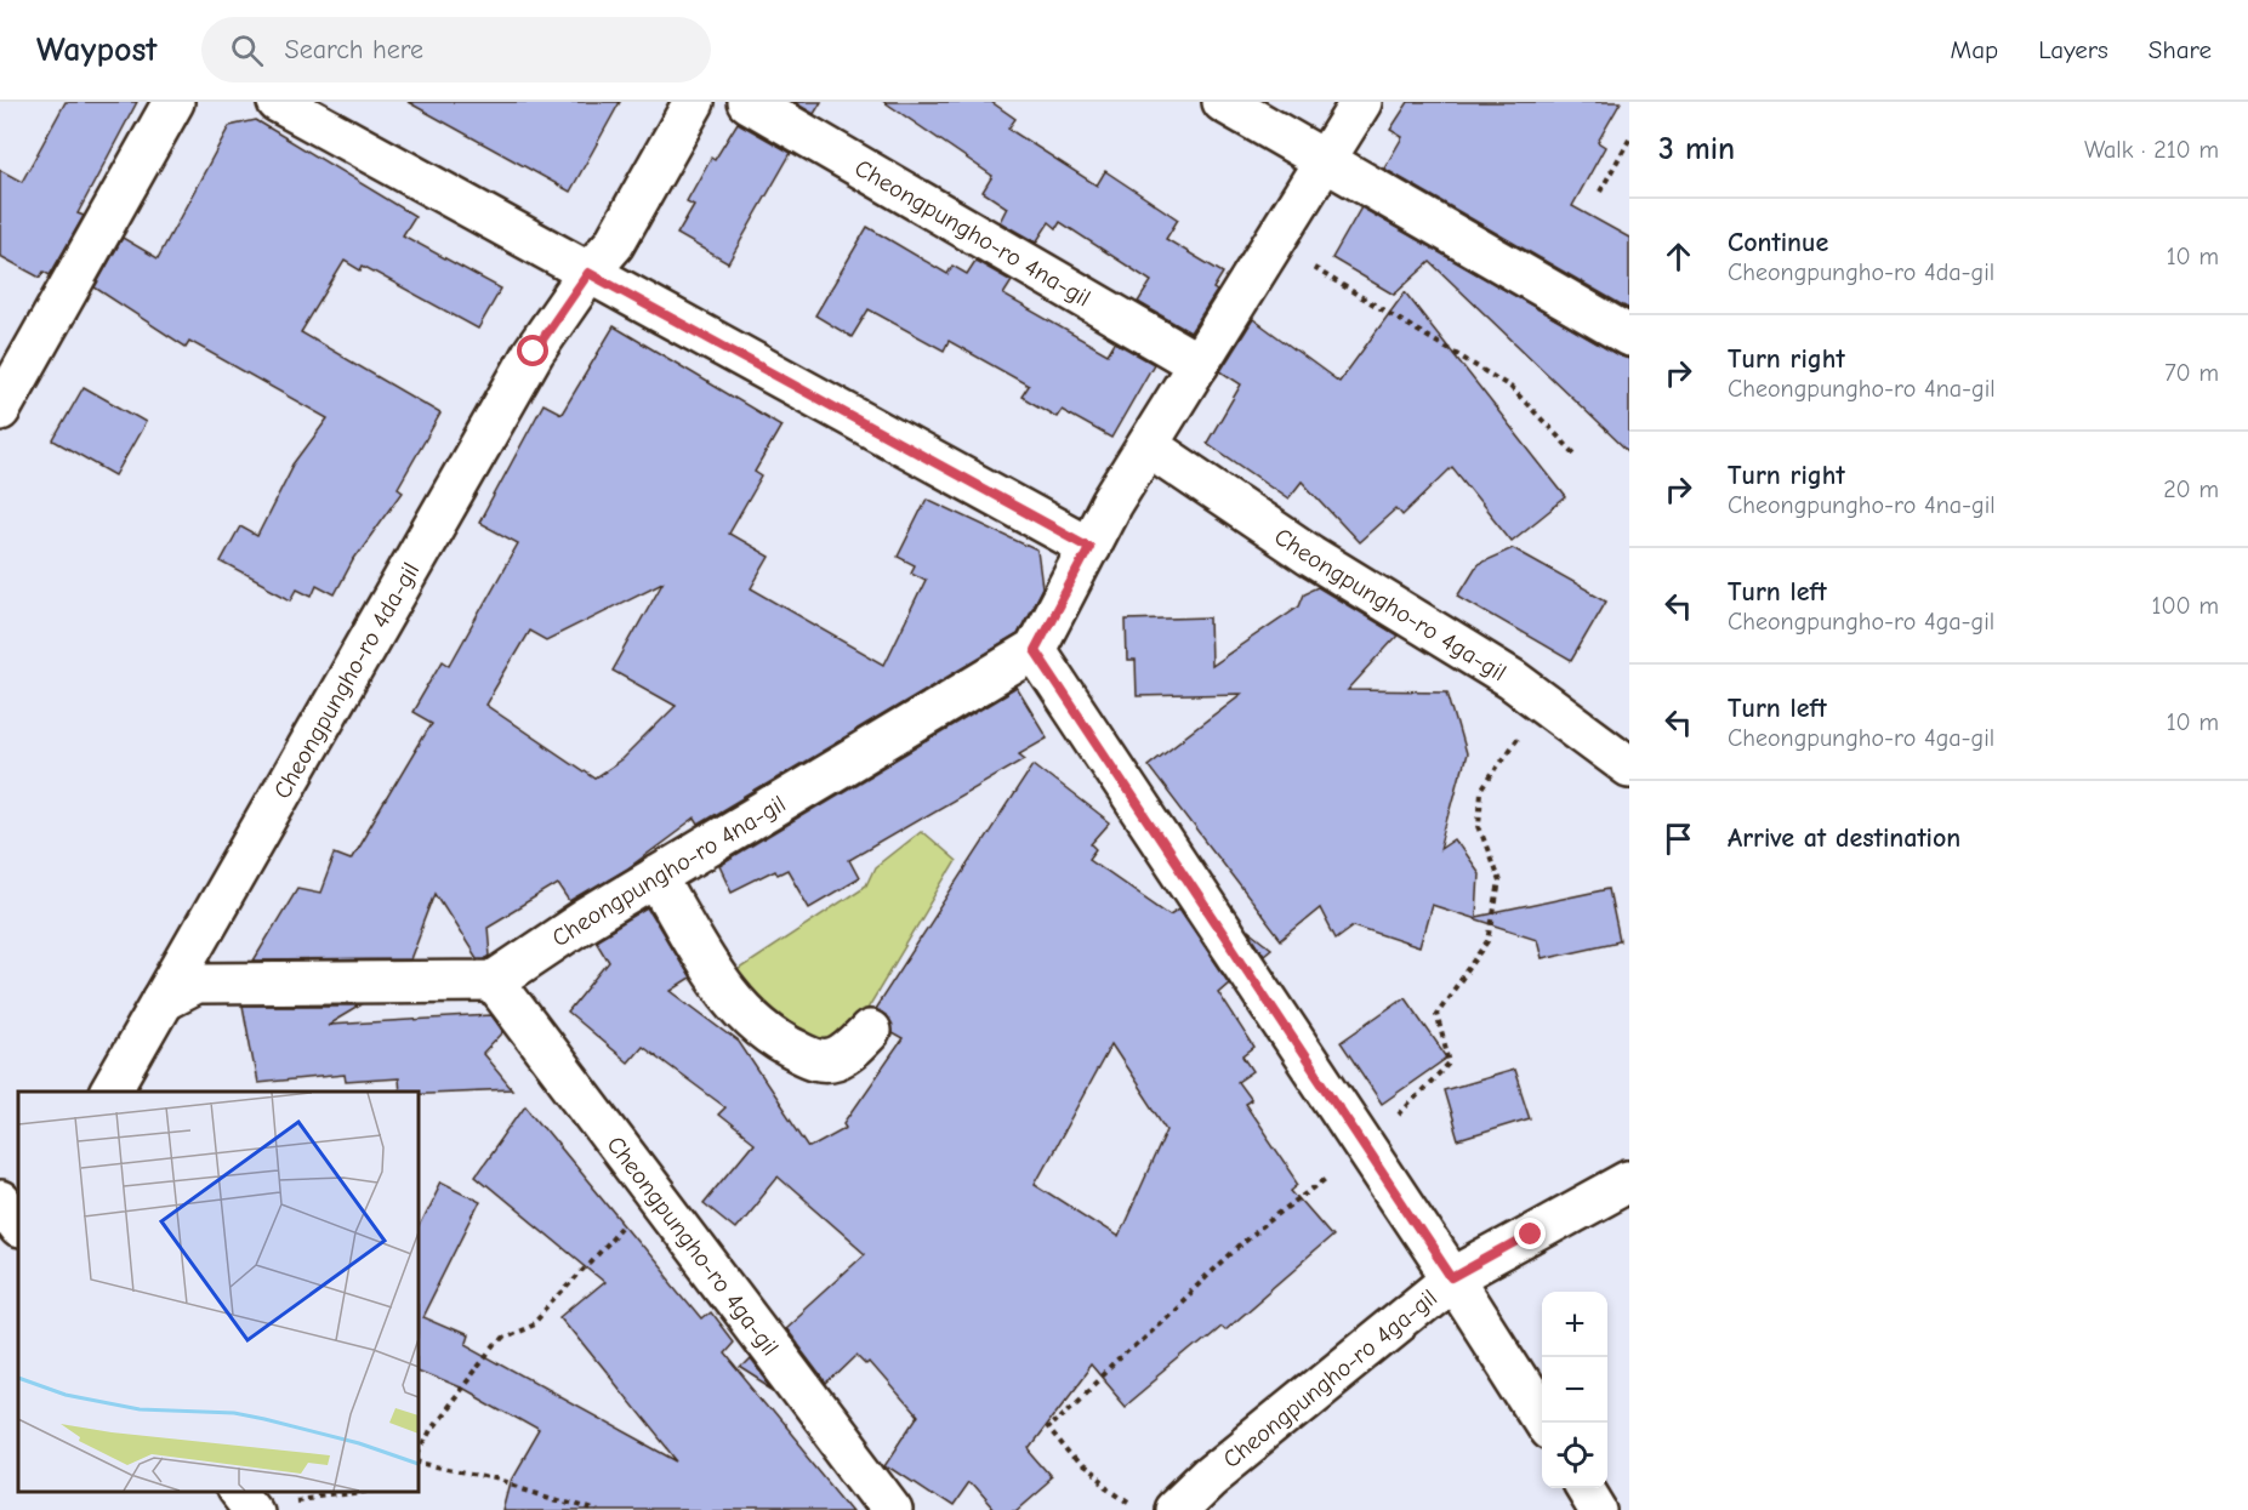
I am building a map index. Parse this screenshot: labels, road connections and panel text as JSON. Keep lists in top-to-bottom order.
{
  "streets": {
    "street": ["Cheongpungho-ro 4na-gil", "Cheongpungho-ro 4ga-gil", "Cheongpungho-ro 4da-gil"]
  },
  "crossings": [
    ["Cheongpungho-ro 4na-gil", "Cheongpungho-ro 4ga-gil"]
  ],
  "page": {
    "header": "Waypost",
    "search": "Search here",
    "nav": ["Map", "Layers", "Share"],
    "heading": ["3 min", "Walk · 210 m"],
    "list": [
      ["Continue", "Cheongpungho-ro 4da-gil", "10 m"],
      ["Turn right", "Cheongpungho-ro 4na-gil", "70 m"],
      ["Turn right", "Cheongpungho-ro 4na-gil", "20 m"],
      ["Turn left", "Cheongpungho-ro 4ga-gil", "100 m"],
      ["Turn left", "Cheongpungho-ro 4ga-gil", "10 m"],
      "Arrive at destination"
    ],
    "map_buttons": ["+", "−"]
  }
}
